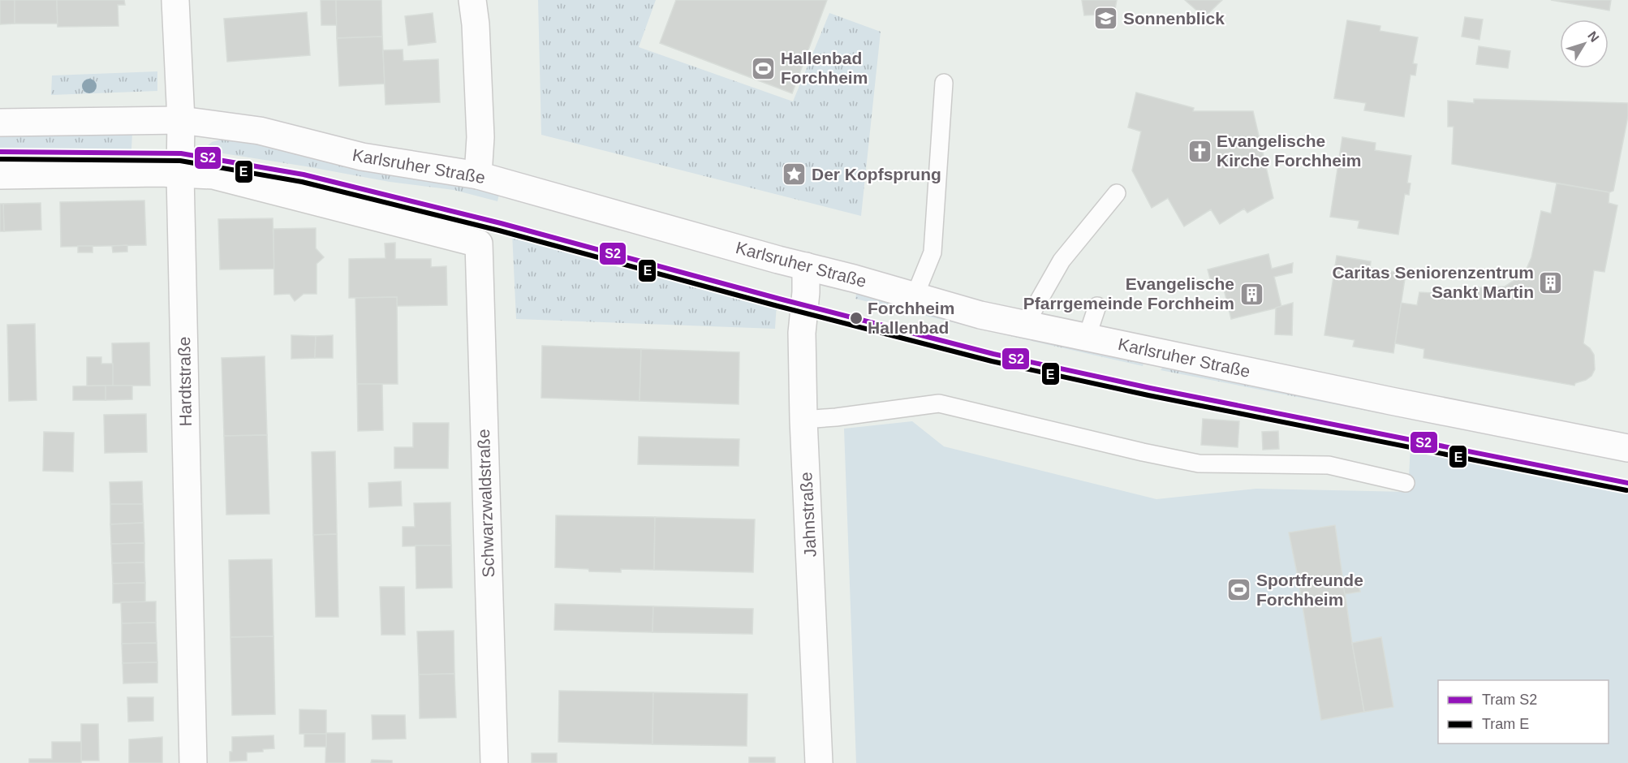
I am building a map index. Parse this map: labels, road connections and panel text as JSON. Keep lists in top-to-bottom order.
{
  "streets": {
    "street": [
      "Karlsruher Straße",
      "Hardtstraße",
      "Schwarzwaldstraße",
      "Jahnstraße"
    ]
  },
  "crossings": [
    ["Karlsruher Straße", "Hardtstraße"],
    ["Karlsruher Straße", "Jahnstraße"],
    ["Hardtstraße", "Schwarzwaldstraße"]
  ],
  "places": {
    "school or university": ["Sonnenblick"],
    "sports": ["Hallenbad Forchheim", "Sportfreunde Forchheim"],
    "church": ["Evangelische Kirche Forchheim"],
    "place": ["Der Kopfsprung"],
    "building": ["Caritas Seniorenzentrum Sankt Martin", "Evangelische Pfarrgemeinde Forchheim"],
    "other": ["Forchheim Hallenbad"]
  },
  "lines": ["tram line S2", "tram line E"],
  "legend": ["Tram S2", "Tram E"],
  "north": "top right"
}
